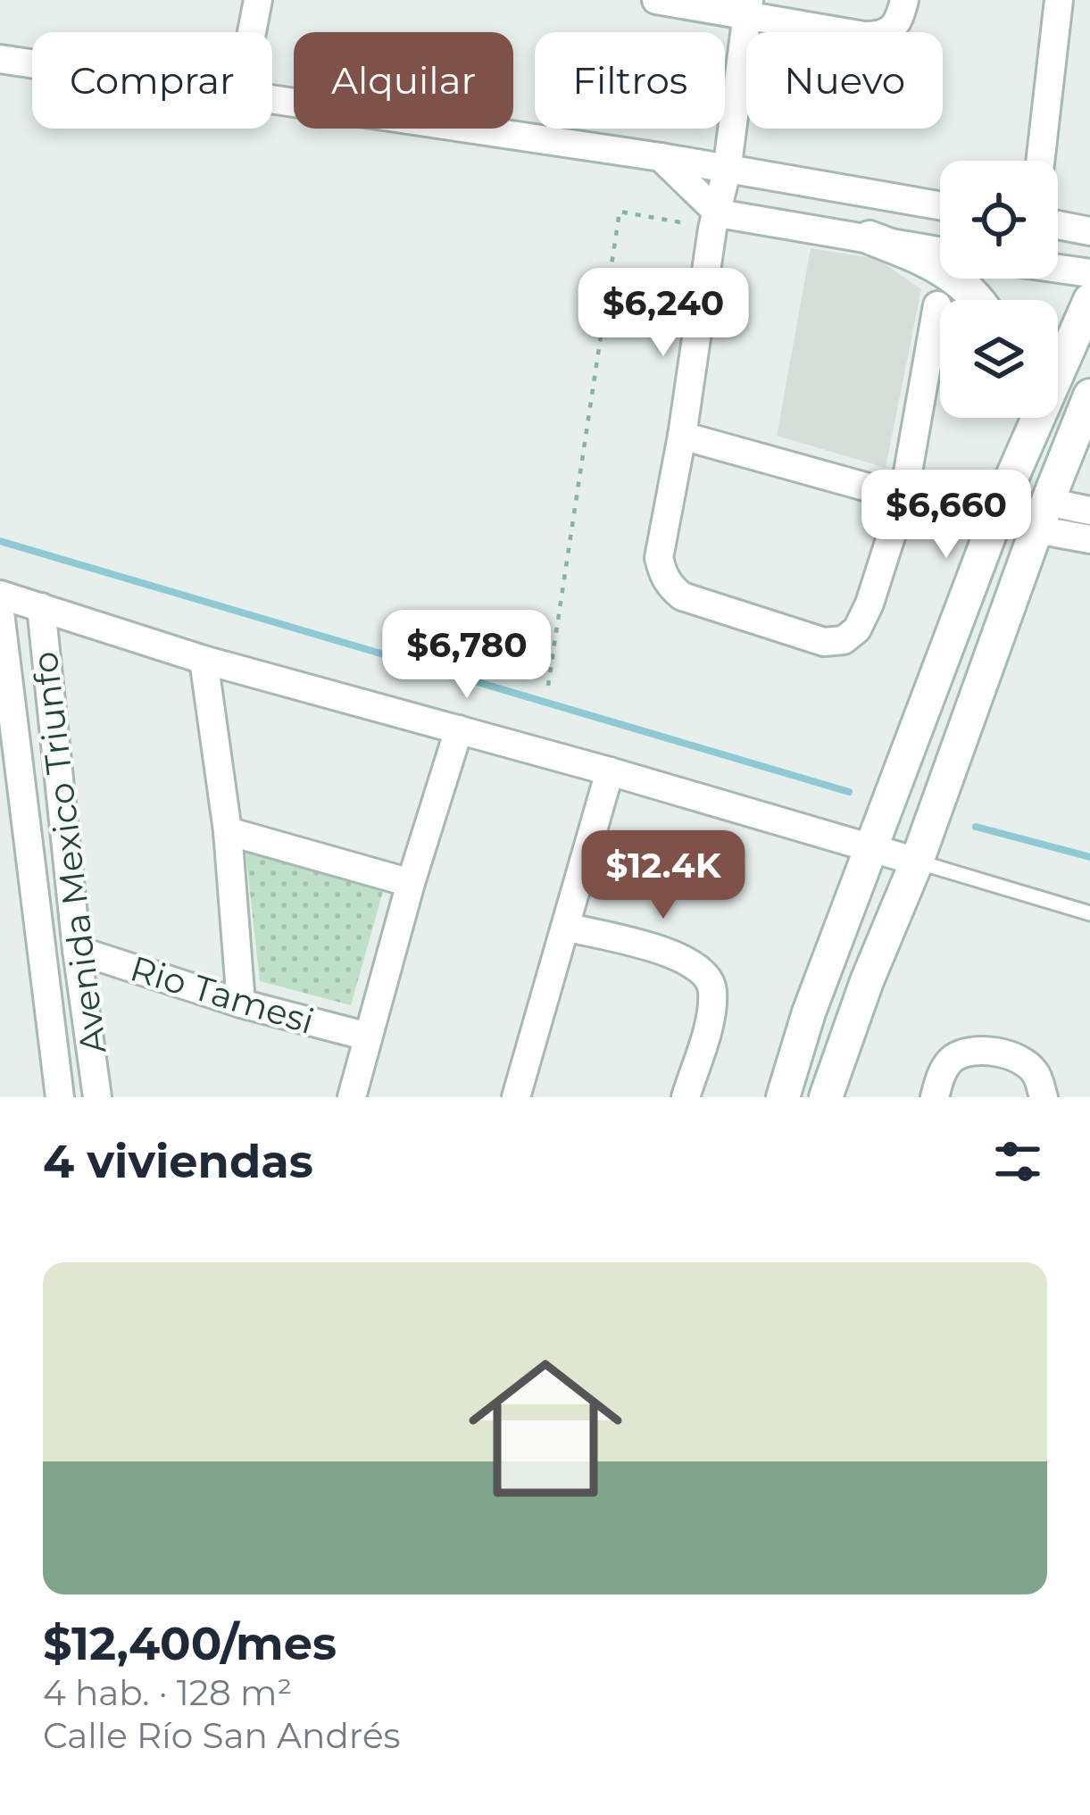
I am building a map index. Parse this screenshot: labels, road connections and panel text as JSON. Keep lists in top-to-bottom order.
{
  "streets": {
    "street": ["Avenida Mexico Triunfo", "Rio Tamesi"]
  },
  "crossings": [
    ["Avenida Mexico Triunfo", "Rio Tamesi"]
  ],
  "page": {
    "chip": [
      "Comprar",
      "Alquilar",
      "Filtros",
      "Nuevo"
    ],
    "price": [
      "$6,240",
      "$6,660",
      "$6,780",
      "$12.4K"
    ],
    "heading": "4 viviendas",
    "list": [
      {
        "name": "$12,400/mes",
        "note": "4 hab. · 128 m² · Calle Río San Andrés"
      }
    ]
  }
}
